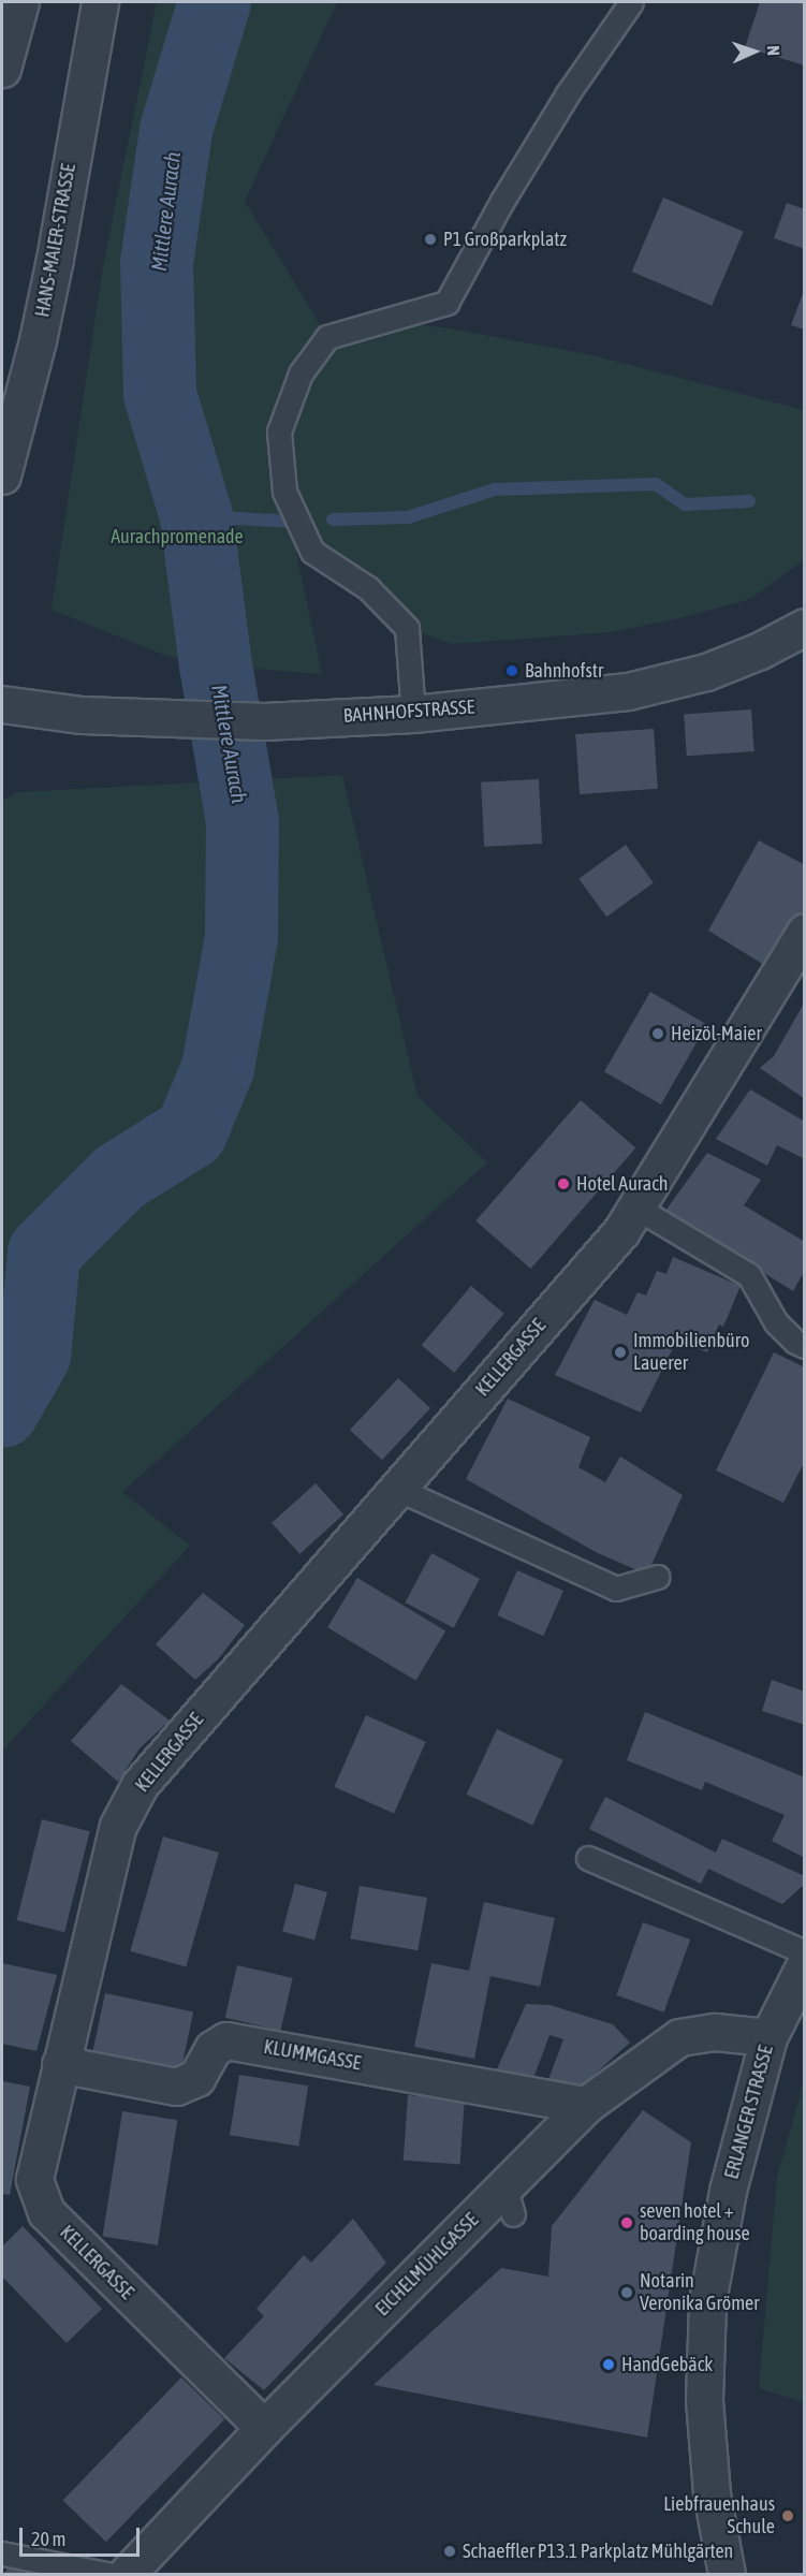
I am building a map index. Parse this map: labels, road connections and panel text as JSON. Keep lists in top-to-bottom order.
{
  "streets": {
    "street": [
      "HANS-MAIER-STRASSE",
      "BAHNHOFSTRASSE",
      "KELLERGASSE",
      "KLUMMGASSE",
      "ERLANGER STRASSE",
      "EICHELMÜHLGASSE"
    ]
  },
  "crossings": [
    ["KELLERGASSE", "KLUMMGASSE"],
    ["KELLERGASSE", "EICHELMÜHLGASSE"],
    ["KLUMMGASSE", "EICHELMÜHLGASSE"],
    ["ERLANGER STRASSE", "EICHELMÜHLGASSE"]
  ],
  "water": ["Mittlere Aurach"],
  "parks": ["Aurachpromenade"],
  "places": [
    "P1 Großparkplatz",
    "Bahnhofstr",
    "Heizöl-Maier",
    "Hotel Aurach",
    "Immobilienbüro Lauerer",
    "seven hotel + boarding house",
    "Notarin Veronika Grömer",
    "HandGebäck",
    "Liebfrauenhaus Schule",
    "Schaeffler P13.1 Parkplatz Mühlgärten"
  ],
  "scale_bar": "20 m",
  "north": "right"
}
